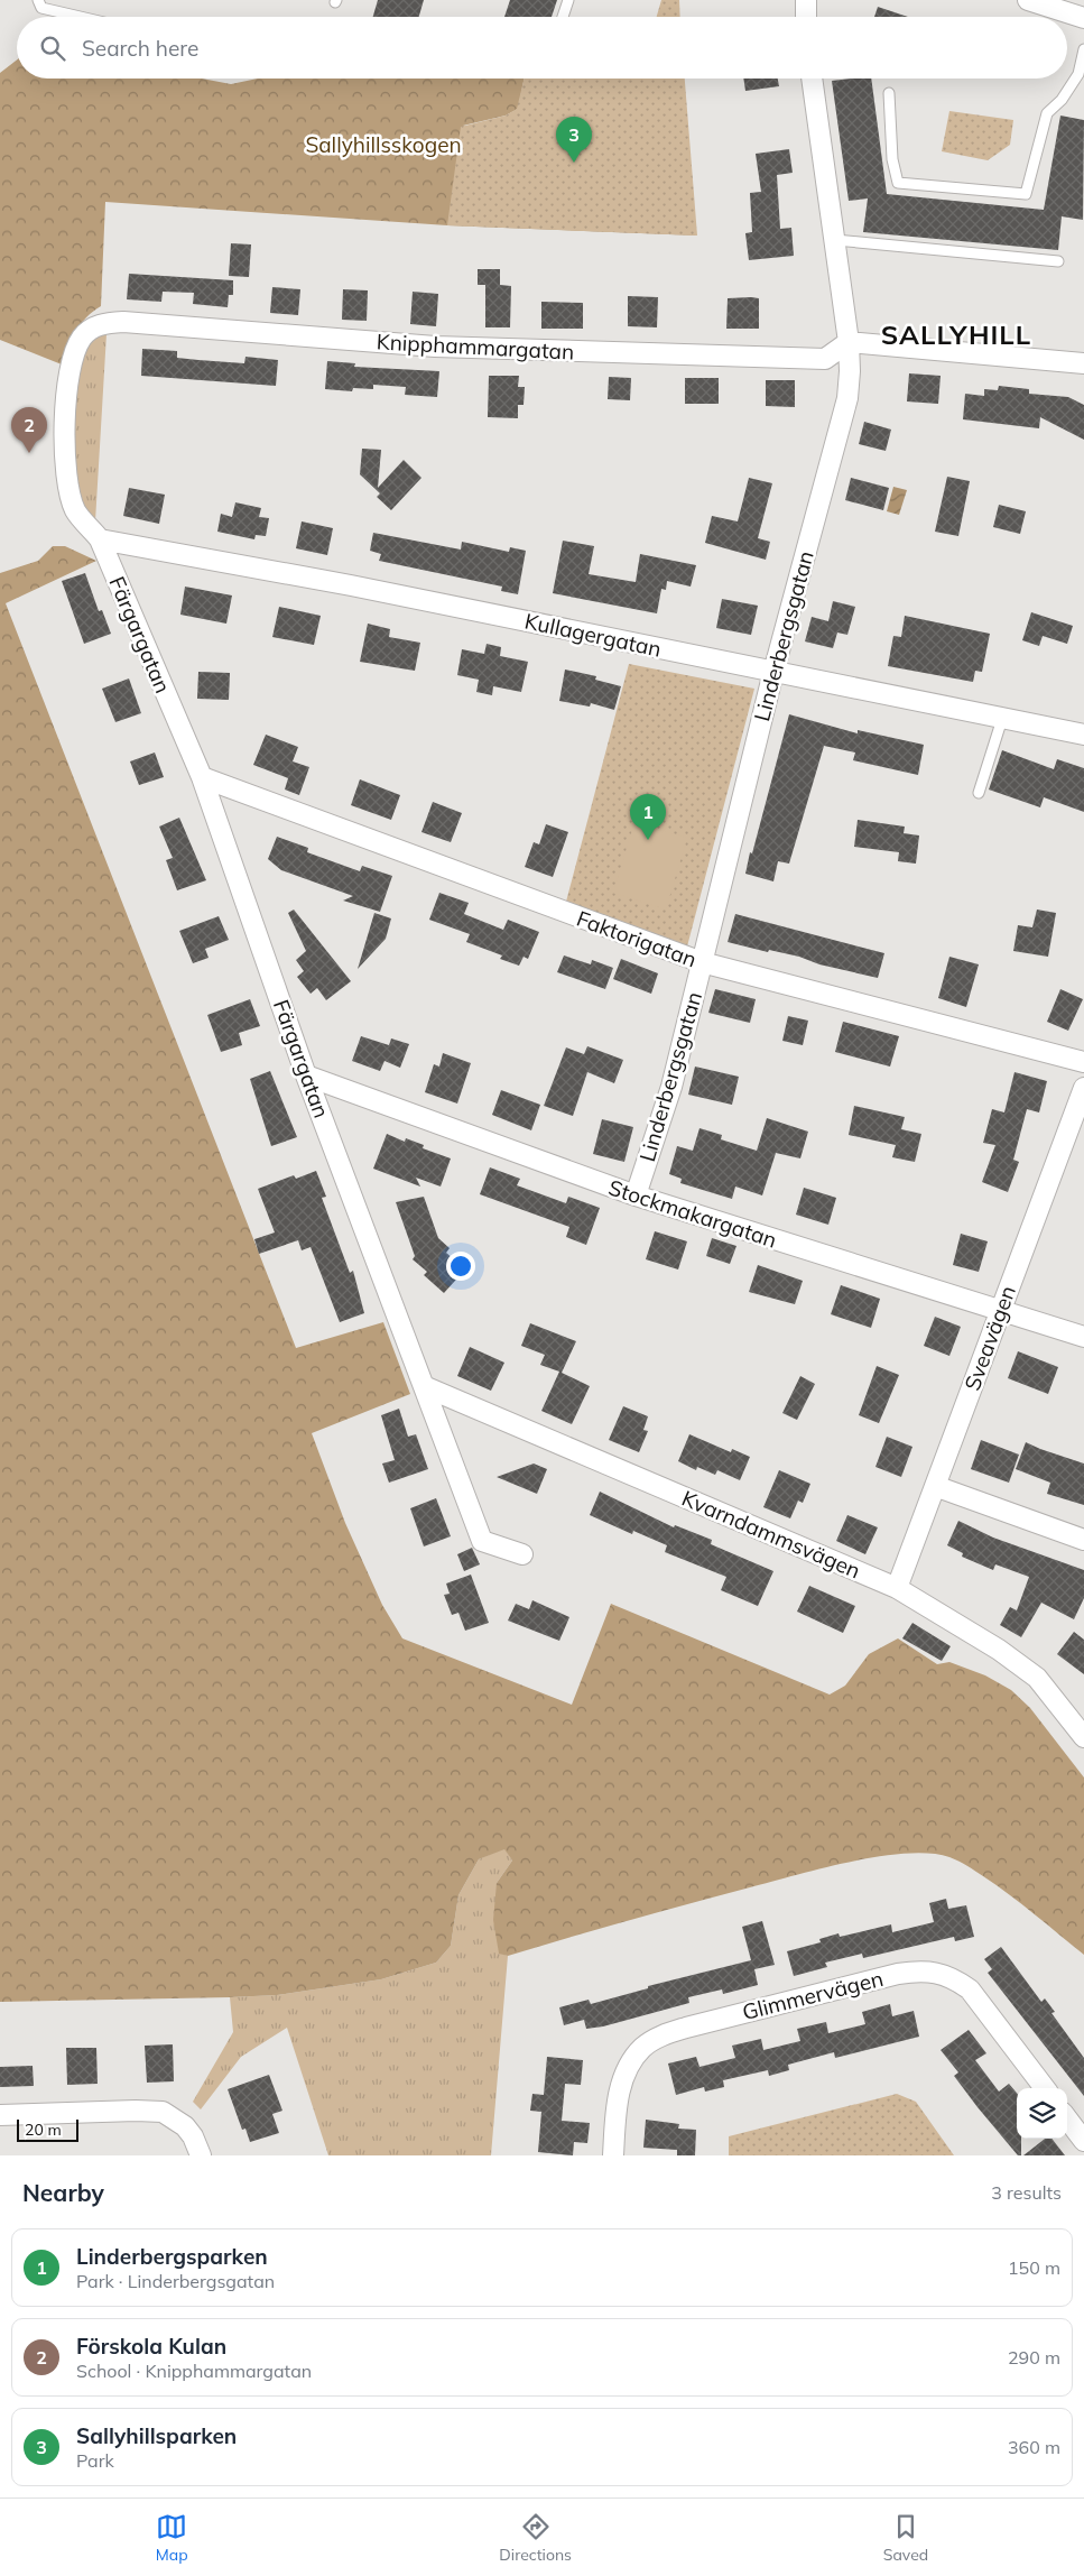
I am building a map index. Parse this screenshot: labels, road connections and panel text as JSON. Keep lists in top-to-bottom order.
{
  "streets": {
    "street": [
      "Knipphammargatan",
      "Färgargatan",
      "Kullagergatan",
      "Linderbergsgatan",
      "Faktorigatan",
      "Stockmakargatan",
      "Sveavägen",
      "Kvarndammsvägen",
      "Glimmervägen"
    ]
  },
  "crossings": [
    ["Knipphammargatan", "Färgargatan"],
    ["Knipphammargatan", "Kullagergatan"],
    ["Knipphammargatan", "Linderbergsgatan"],
    ["Färgargatan", "Kullagergatan"],
    ["Färgargatan", "Faktorigatan"],
    ["Färgargatan", "Stockmakargatan"],
    ["Färgargatan", "Kvarndammsvägen"],
    ["Kullagergatan", "Linderbergsgatan"],
    ["Linderbergsgatan", "Faktorigatan"],
    ["Linderbergsgatan", "Stockmakargatan"],
    ["Stockmakargatan", "Sveavägen"],
    ["Sveavägen", "Kvarndammsvägen"]
  ],
  "districts": ["SALLYHILL"],
  "parks": ["Sallyhillsskogen"],
  "scale_bar": "20 m",
  "page": {
    "search": "Search here",
    "pins": ["3", "2", "1"],
    "scale": "20 m",
    "heading": ["Nearby", "3 results"],
    "list": [
      {
        "mark": "1",
        "name": "Linderbergsparken",
        "note": "Park · Linderbergsgatan",
        "value": "150 m"
      },
      {
        "mark": "2",
        "name": "Förskola Kulan",
        "note": "School · Knipphammargatan",
        "value": "290 m"
      },
      {
        "mark": "3",
        "name": "Sallyhillsparken",
        "note": "Park",
        "value": "360 m"
      }
    ],
    "nav": ["Map", "Directions", "Saved"]
  }
}
